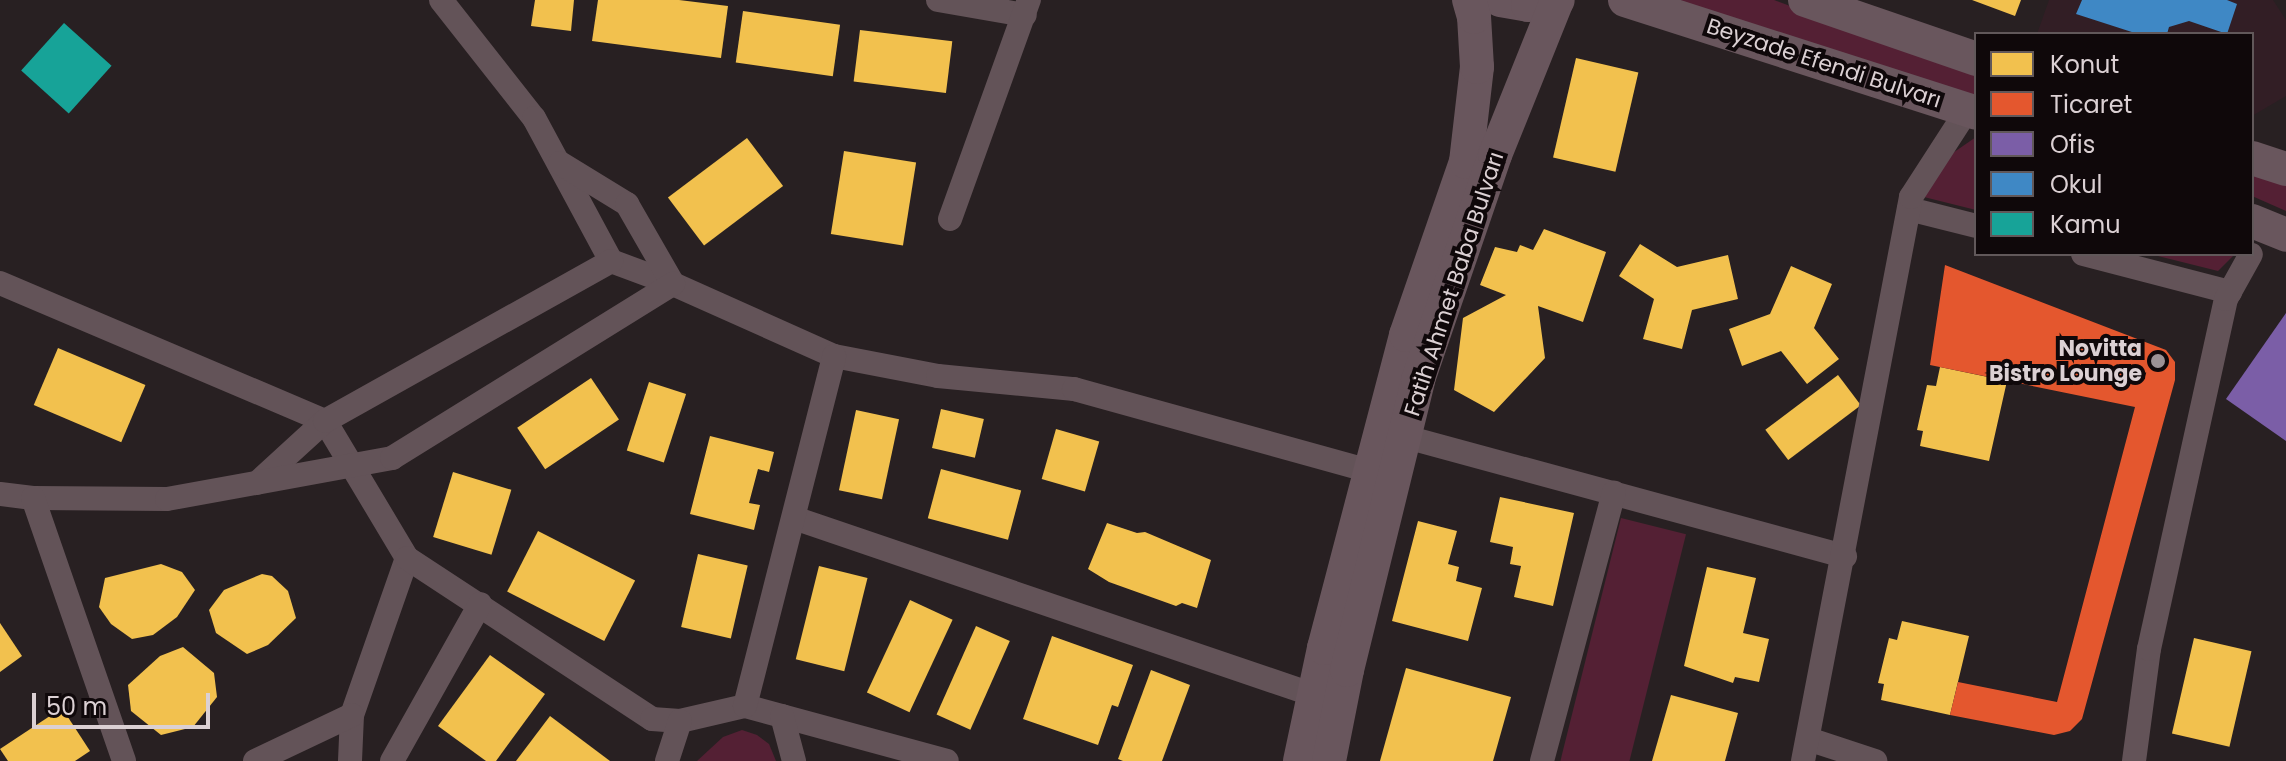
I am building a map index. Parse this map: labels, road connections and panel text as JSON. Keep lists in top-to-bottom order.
{
  "streets": {
    "main road": ["Beyzade Efendi Bulvarı", "Fatih Ahmet Baba Bulvarı"]
  },
  "places": ["Novitta Bistro Lounge"],
  "legend": [
    "Konut",
    "Ticaret",
    "Ofis",
    "Okul",
    "Kamu"
  ],
  "scale_bar": "50 m"
}
